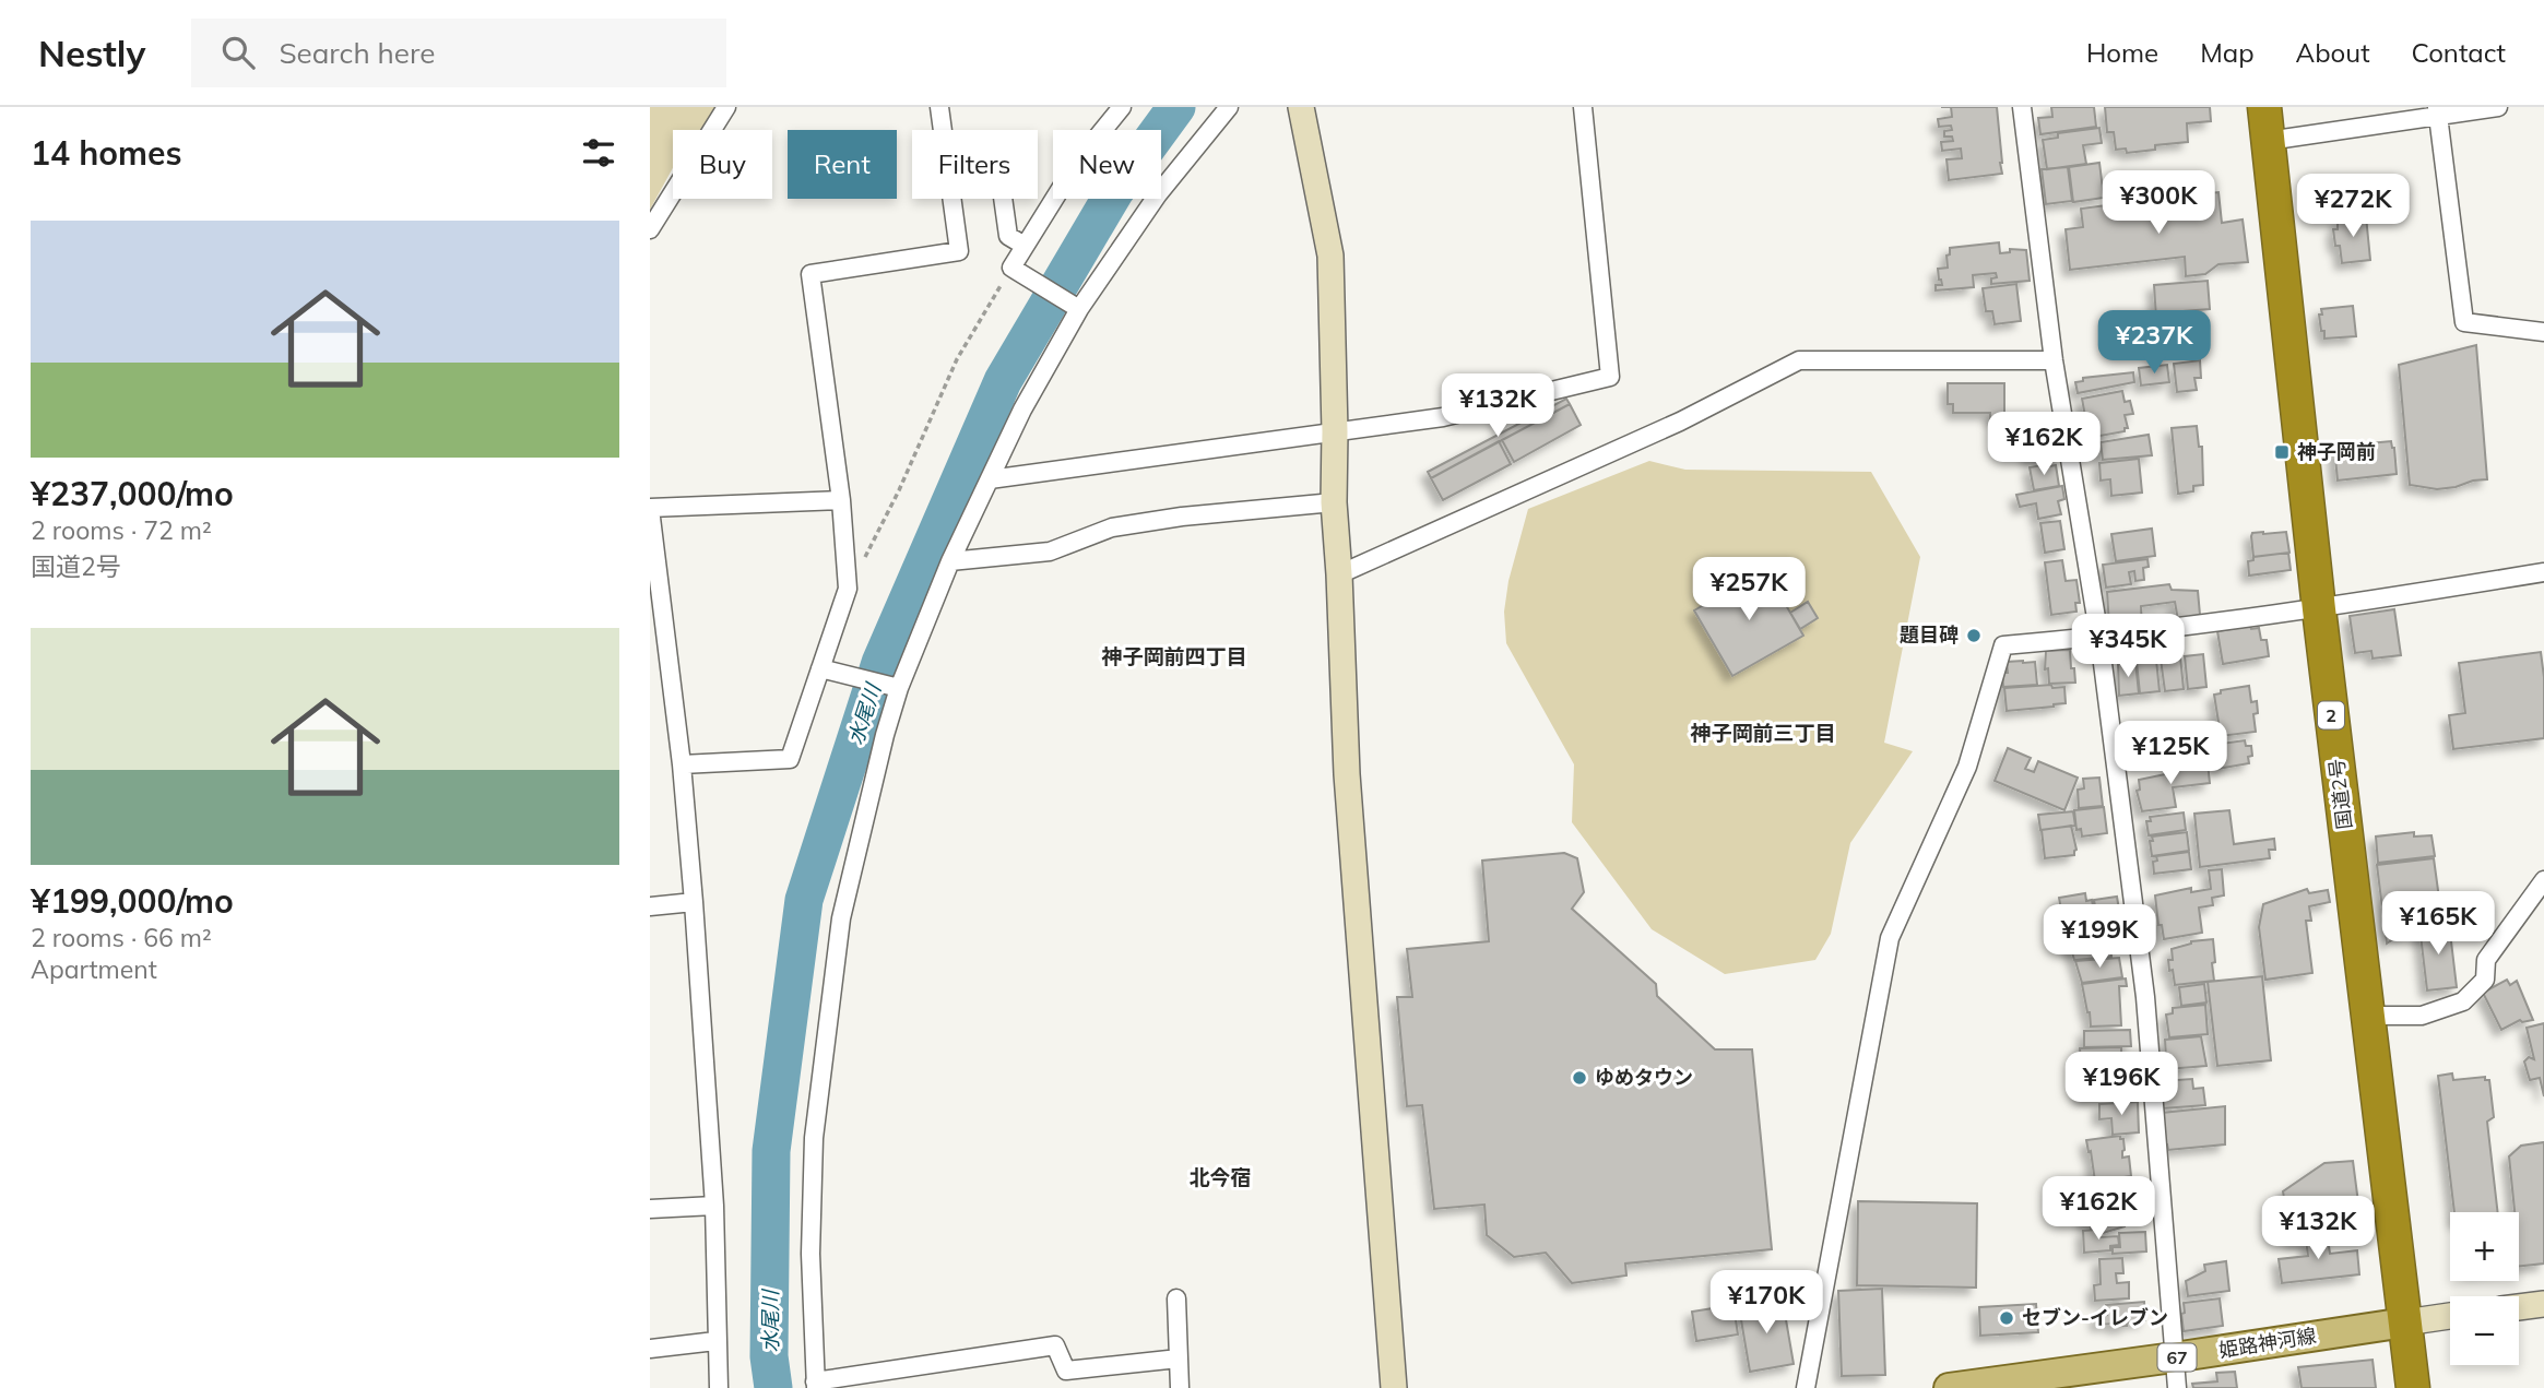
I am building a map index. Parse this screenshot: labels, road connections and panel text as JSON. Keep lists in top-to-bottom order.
{
  "streets": {
    "highway": ["2", "国道2号"],
    "main road": ["姫路神河線", "67"]
  },
  "crossings": [
    ["国道2号", "姫路神河線"]
  ],
  "districts": ["神子岡前四丁目", "神子岡前三丁目", "北今宿"],
  "water": ["水尾川"],
  "places": {
    "transit": ["神子岡前"],
    "other": ["題目碑", "ゆめタウン", "セブン-イレブン"]
  },
  "page": {
    "header": "Nestly",
    "search": "Search here",
    "nav": [
      "Home",
      "Map",
      "About",
      "Contact"
    ],
    "heading": "14 homes",
    "chip": [
      "Buy",
      "Rent",
      "Filters",
      "New"
    ],
    "price": [
      "¥300K",
      "¥272K",
      "¥237K",
      "¥132K",
      "¥162K",
      "¥257K",
      "¥345K",
      "¥125K",
      "¥165K",
      "¥199K",
      "¥196K",
      "¥162K",
      "¥132K",
      "¥170K"
    ],
    "list": [
      {
        "name": "¥237,000/mo",
        "note": "2 rooms · 72 m² · 国道2号"
      },
      {
        "name": "¥199,000/mo",
        "note": "2 rooms · 66 m² · Apartment"
      }
    ],
    "map_buttons": ["+", "−"]
  }
}
